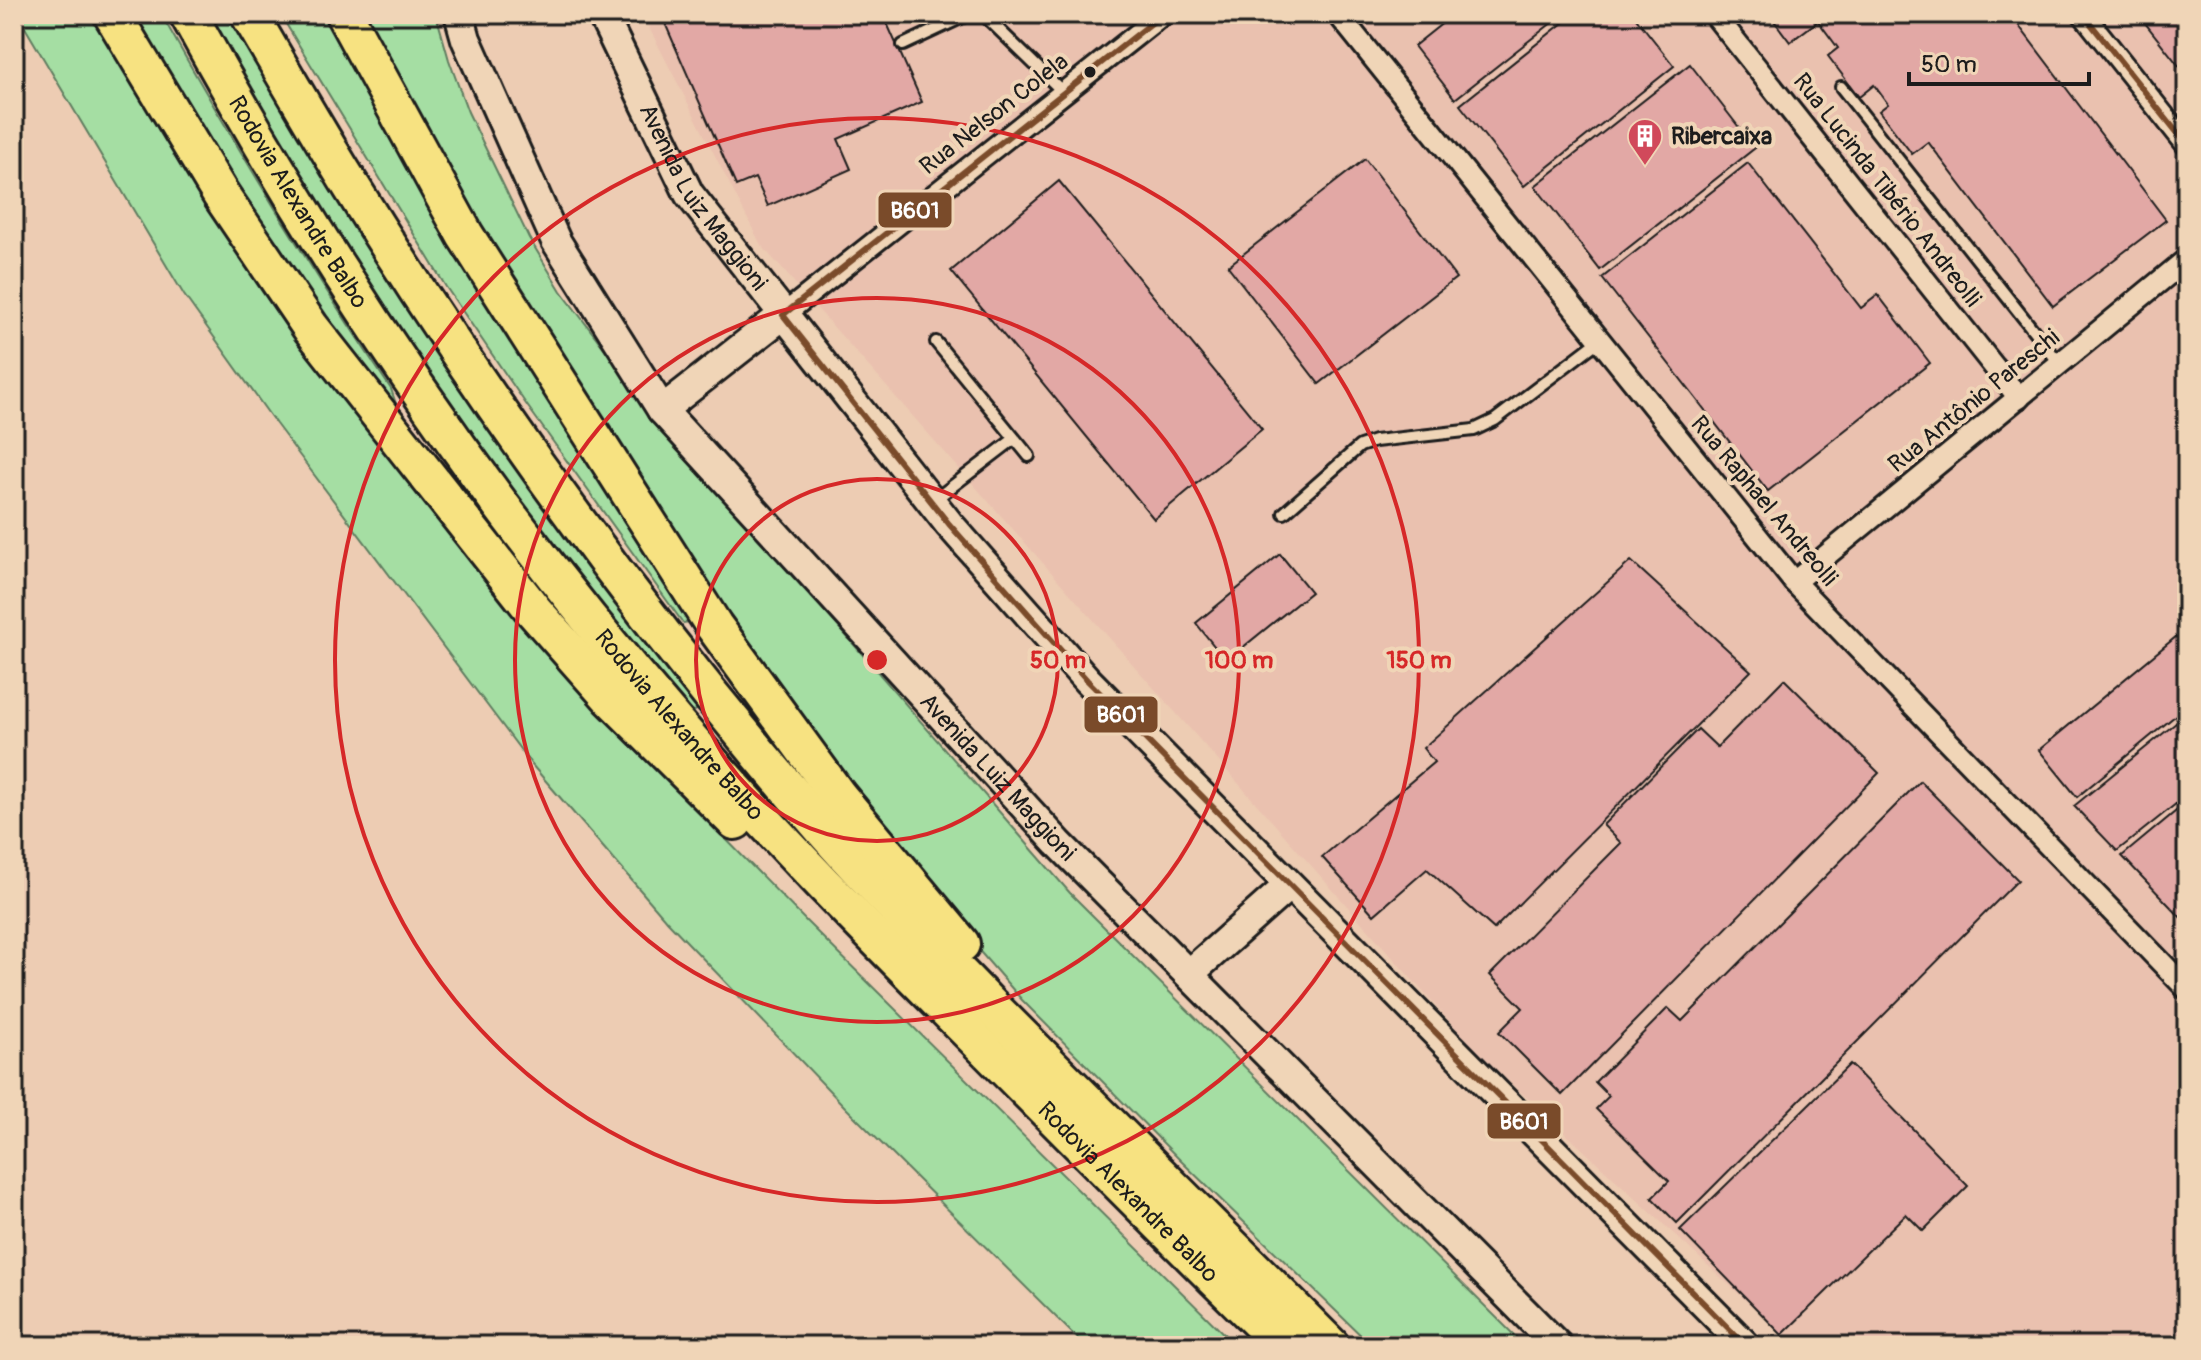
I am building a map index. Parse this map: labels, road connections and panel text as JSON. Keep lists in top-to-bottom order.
{
  "streets": {
    "highway": ["Rodovia Alexandre Balbo"],
    "street": [
      "Rua Nelson Colela",
      "Rua Lucinda Tibério Andreolli",
      "Avenida Luiz Maggioni",
      "Rua Antônio Pareschi",
      "Rua Raphael Andreolli"
    ]
  },
  "crossings": [
    ["Rua Nelson Colela", "Avenida Luiz Maggioni"],
    ["Rua Lucinda Tibério Andreolli", "Rua Antônio Pareschi"],
    ["Rua Antônio Pareschi", "Rua Raphael Andreolli"]
  ],
  "places": {
    "building": ["Ribercaixa"]
  },
  "lines": ["transit line B601"],
  "scale_bar": "50 m",
  "rings": ["50 m", "100 m", "150 m"]
}
